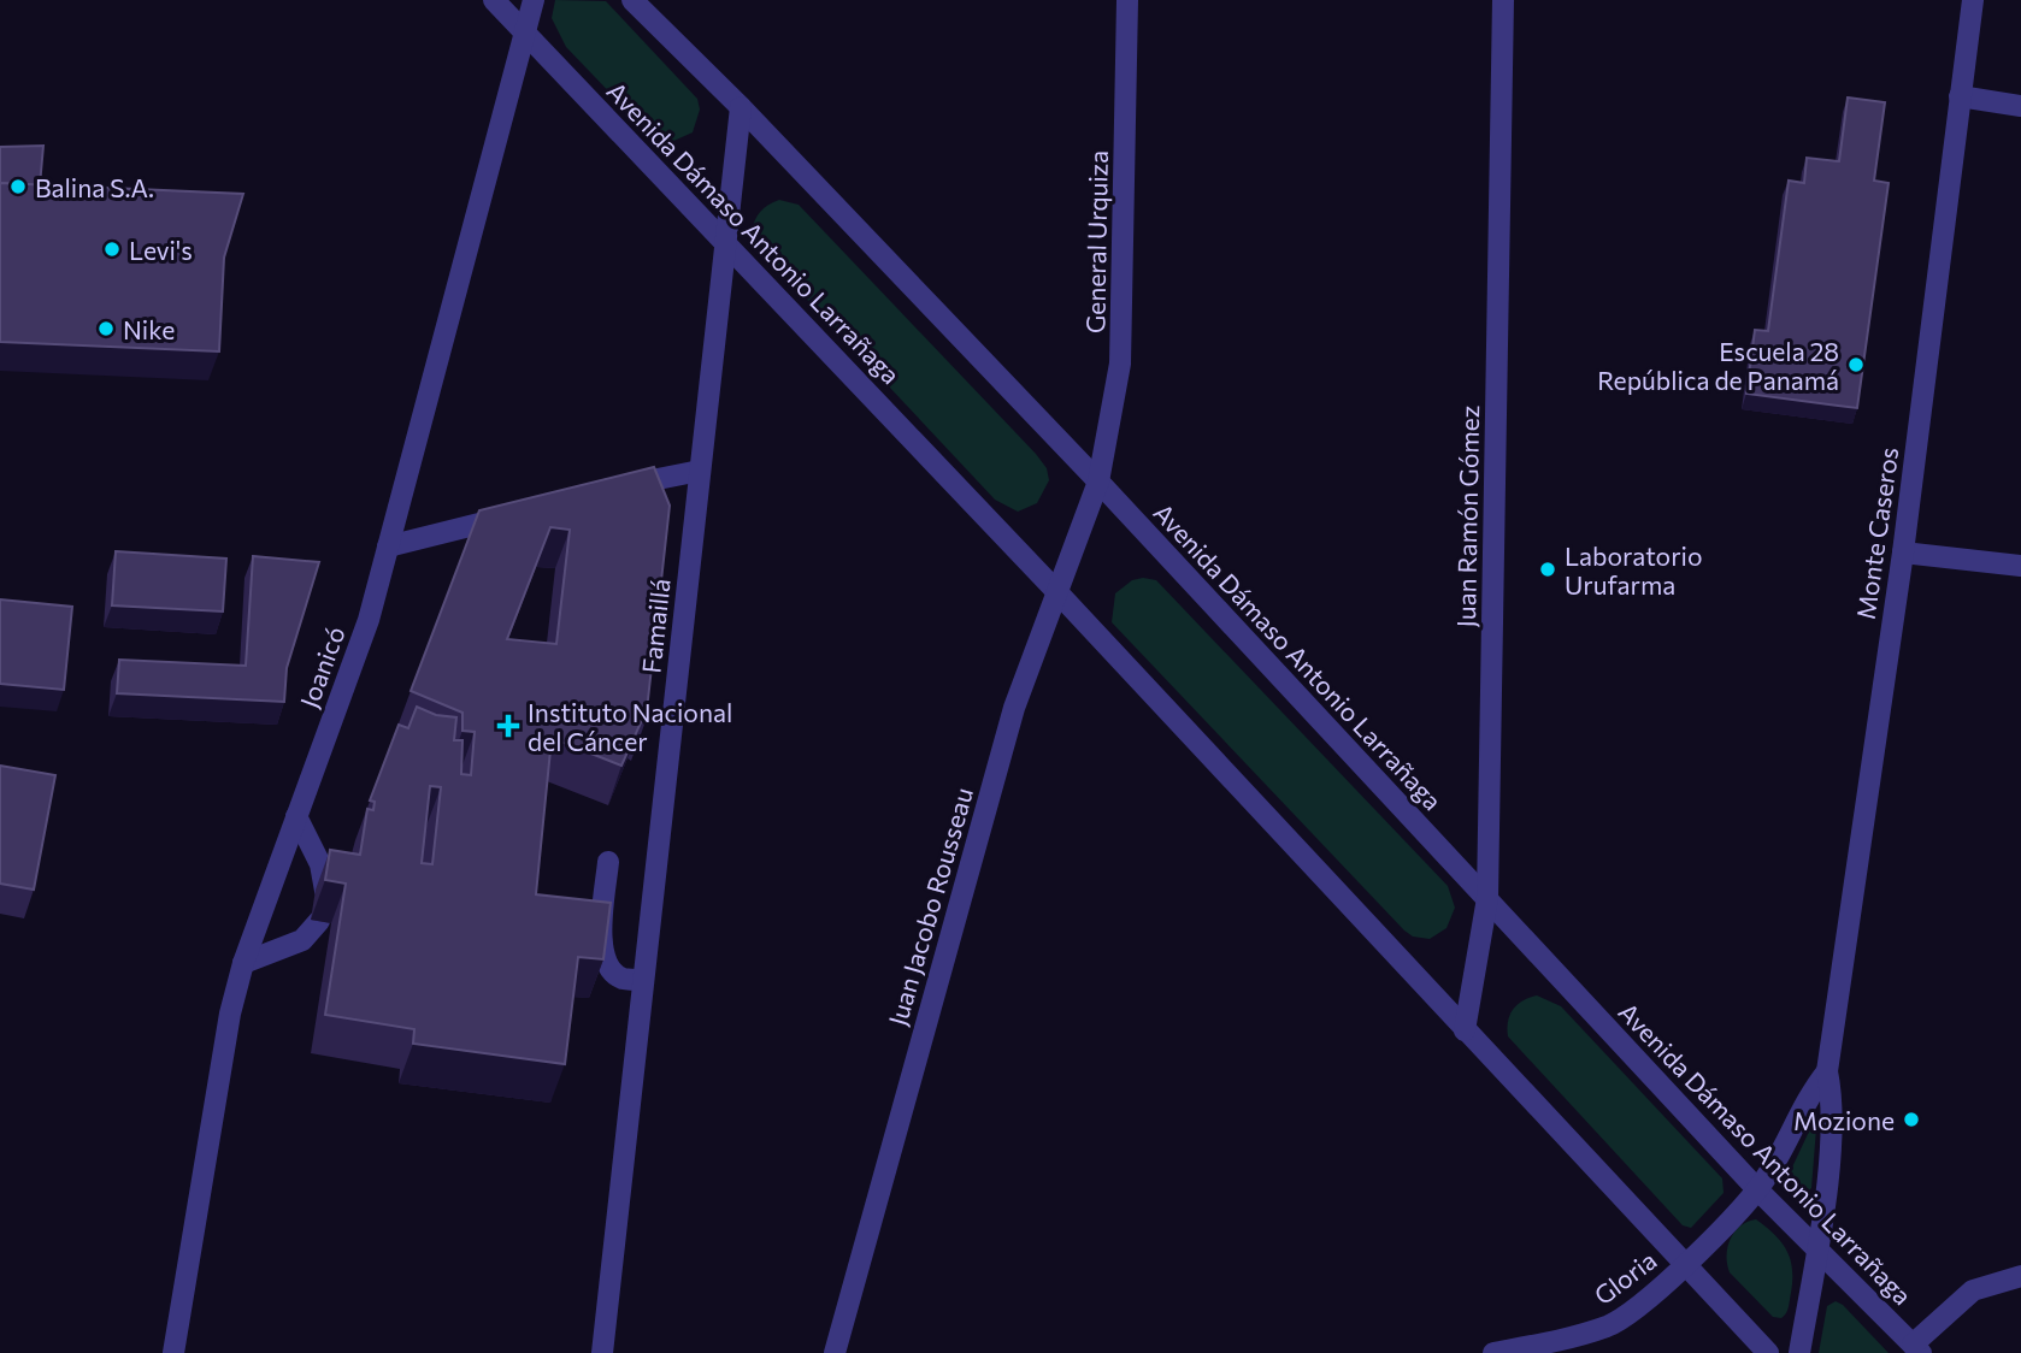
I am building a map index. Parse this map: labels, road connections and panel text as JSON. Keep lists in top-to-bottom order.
{
  "streets": {
    "street": [
      "Avenida Dámaso Antonio Larrañaga",
      "General Urquiza",
      "Juan Ramón Gómez",
      "Monte Caseros",
      "Famaillá",
      "Joanicó",
      "Juan Jacobo Rousseau",
      "Gloria"
    ]
  },
  "crossings": [
    ["Avenida Dámaso Antonio Larrañaga", "General Urquiza"],
    ["Avenida Dámaso Antonio Larrañaga", "Juan Ramón Gómez"],
    ["Avenida Dámaso Antonio Larrañaga", "Monte Caseros"],
    ["Avenida Dámaso Antonio Larrañaga", "Famaillá"],
    ["Avenida Dámaso Antonio Larrañaga", "Joanicó"],
    ["Avenida Dámaso Antonio Larrañaga", "Juan Jacobo Rousseau"],
    ["Avenida Dámaso Antonio Larrañaga", "Gloria"],
    ["General Urquiza", "Juan Jacobo Rousseau"],
    ["Monte Caseros", "Gloria"]
  ],
  "places": {
    "other": [
      "Balina S.A.",
      "Levi's",
      "Nike",
      "Escuela 28 República de Panamá",
      "Laboratorio Urufarma",
      "Mozione"
    ],
    "health": ["Instituto Nacional del Cáncer"]
  }
}
